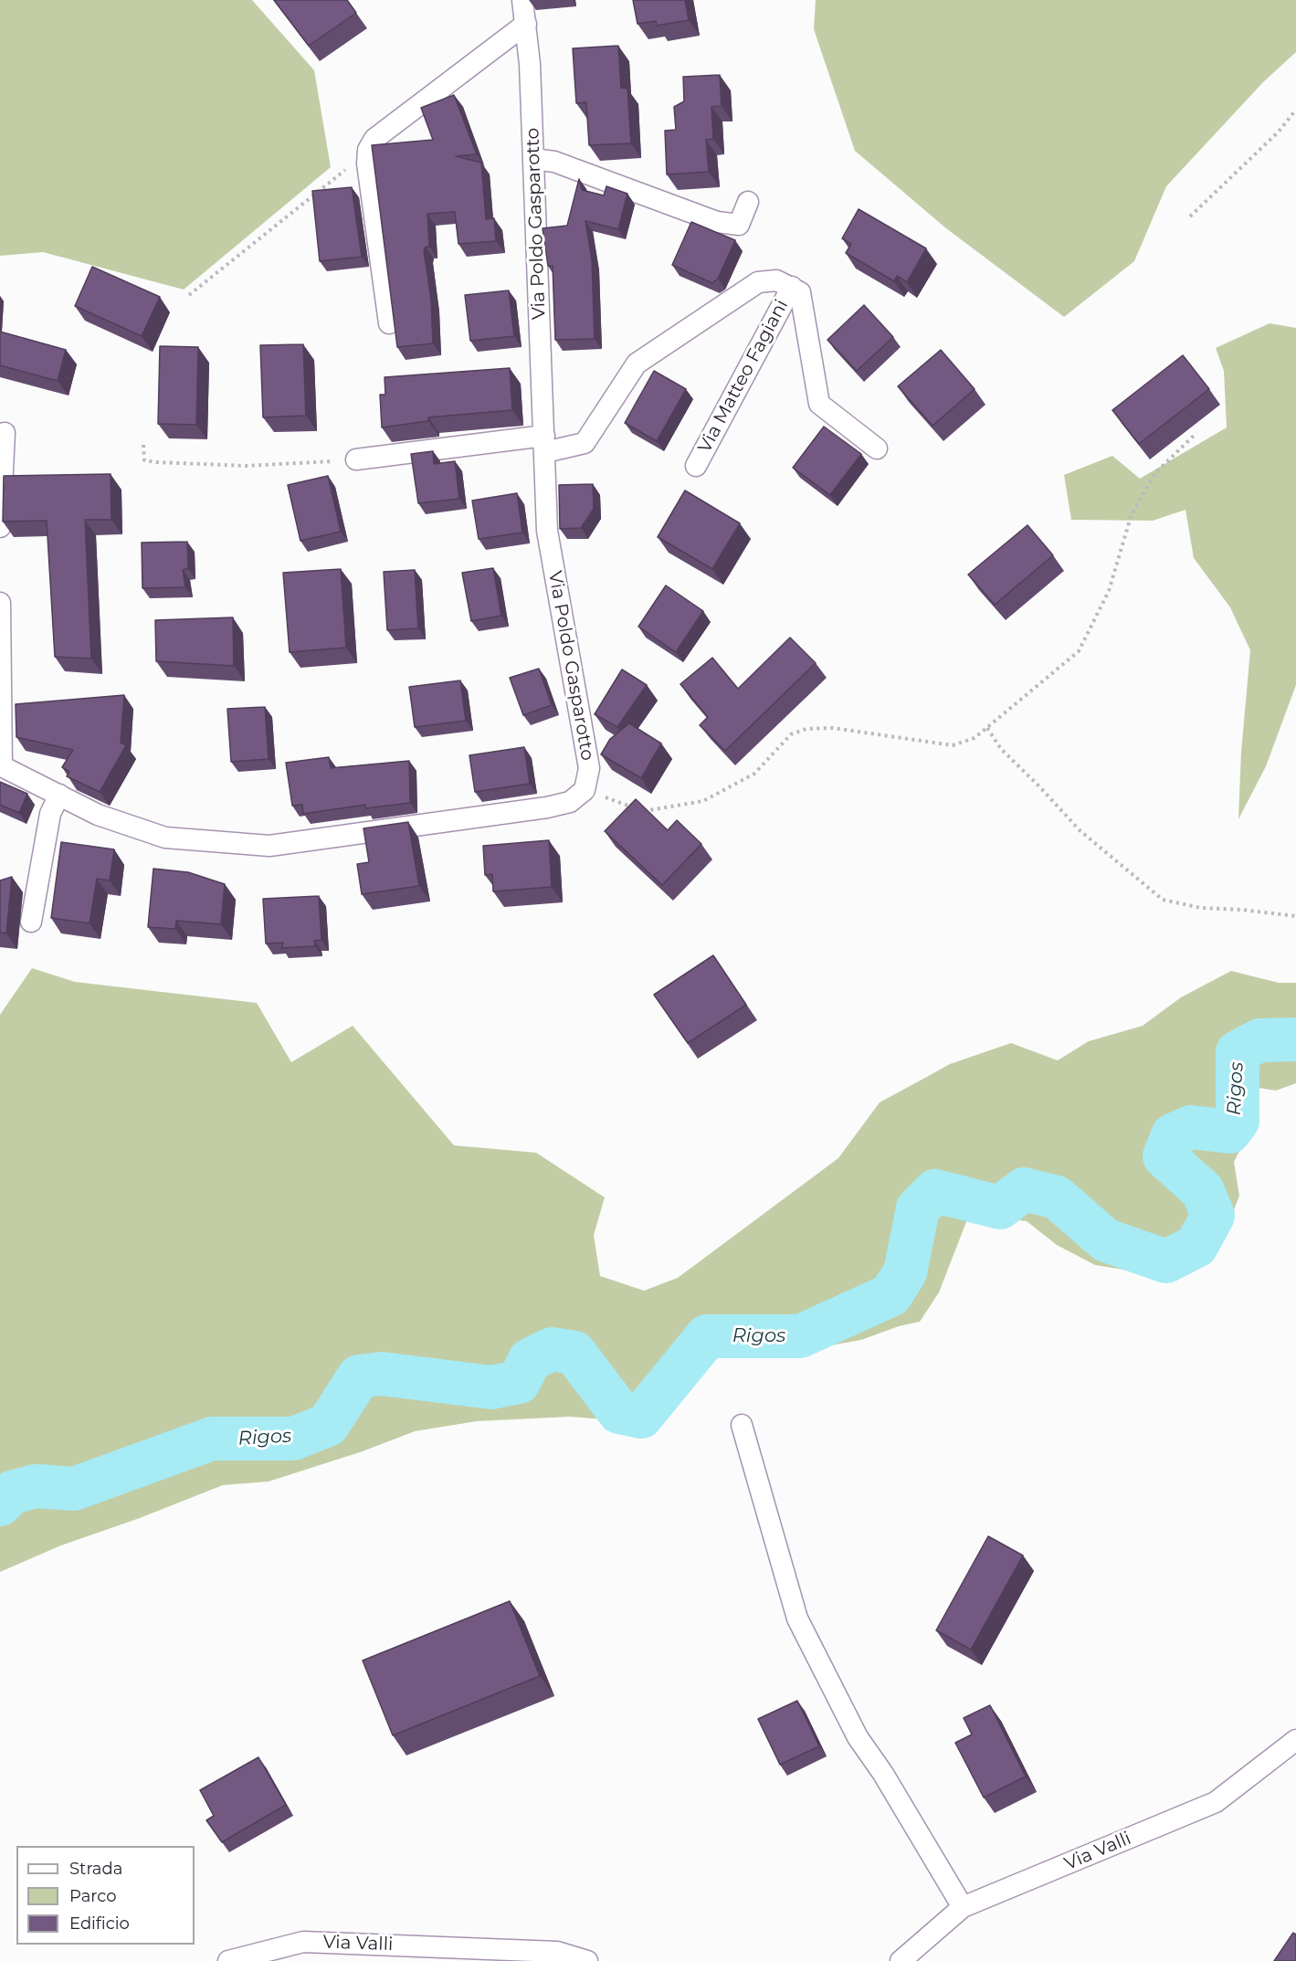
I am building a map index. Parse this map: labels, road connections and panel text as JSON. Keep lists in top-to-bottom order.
{
  "streets": {
    "street": ["Via Poldo Gasparotto", "Via Matteo Fagiani", "Via Valli"]
  },
  "crossings": [
    ["Via Poldo Gasparotto", "Via Matteo Fagiani"]
  ],
  "water": ["Rigos"],
  "legend": ["Strada", "Parco", "Edificio"]
}
